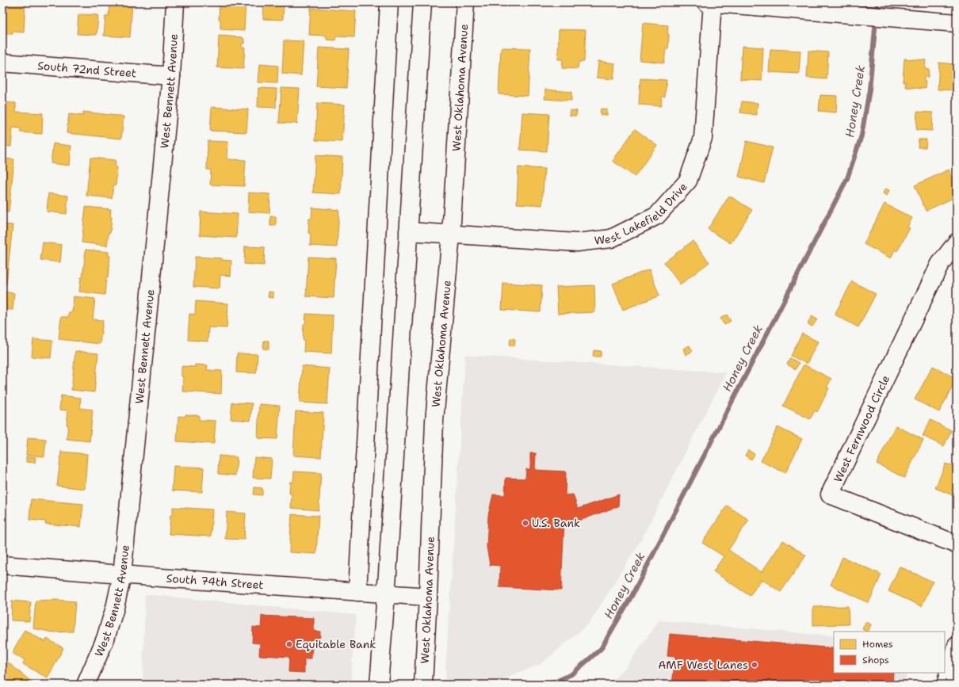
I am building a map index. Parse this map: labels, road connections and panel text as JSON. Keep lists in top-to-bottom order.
{
  "streets": {
    "street": [
      "South 72nd Street",
      "West Oklahoma Avenue",
      "West Bennett Avenue",
      "West Lakefield Drive",
      "West Fernwood Circle",
      "South 74th Street"
    ]
  },
  "crossings": [
    ["South 72nd Street", "West Bennett Avenue"],
    ["West Oklahoma Avenue", "West Lakefield Drive"],
    ["West Oklahoma Avenue", "South 74th Street"],
    ["West Bennett Avenue", "South 74th Street"]
  ],
  "water": ["Honey Creek"],
  "places": ["U.S. Bank", "Equitable Bank", "AMF West Lanes"],
  "legend": ["Homes", "Shops"]
}
